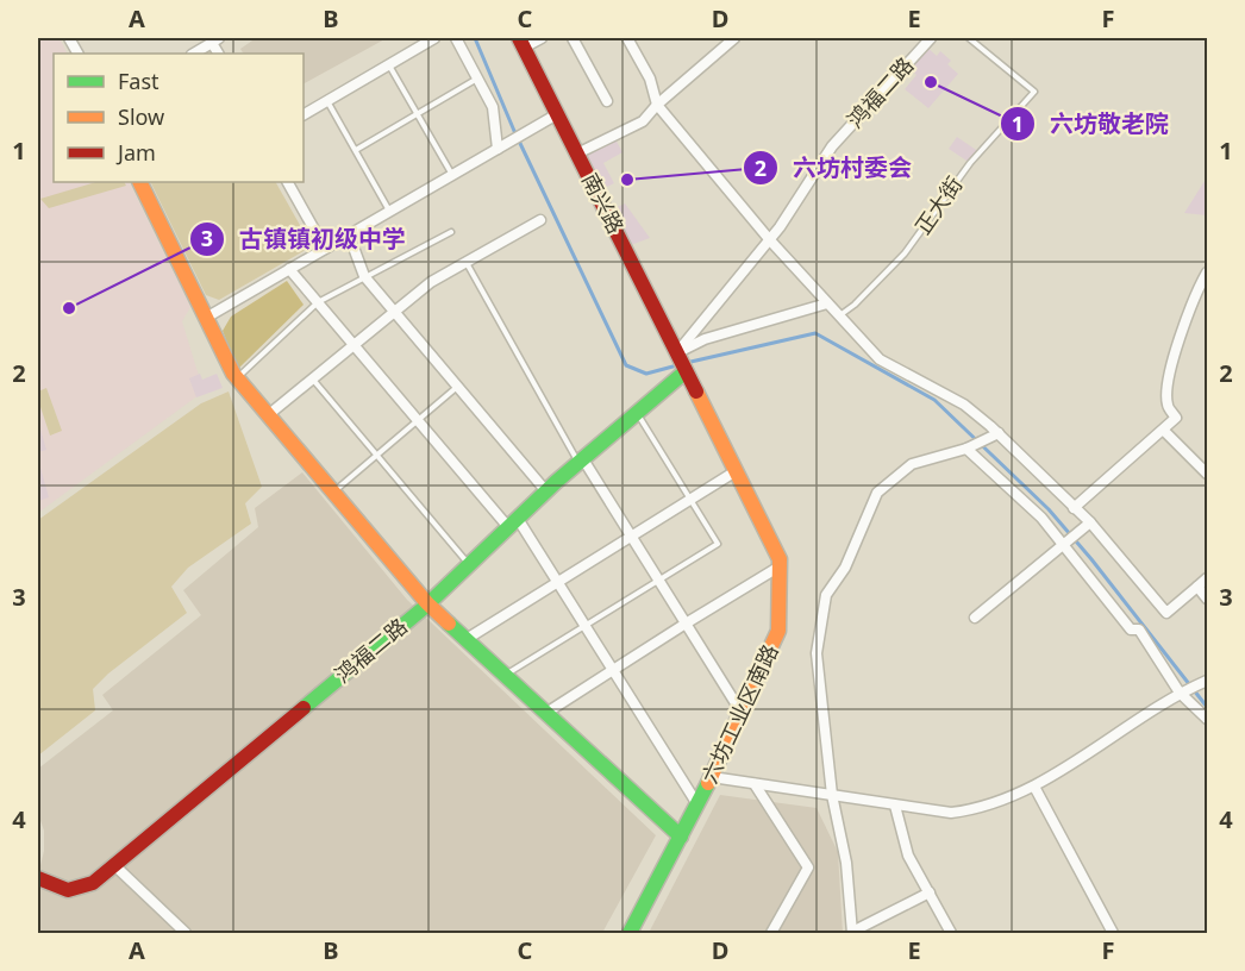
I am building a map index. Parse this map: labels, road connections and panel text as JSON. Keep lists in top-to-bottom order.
{
  "streets": {
    "street": ["鸿福二路", "南兴路", "六坊工业区南路"],
    "lane": ["正大街"]
  },
  "crossings": [
    ["鸿福二路", "南兴路"],
    ["鸿福二路", "六坊工业区南路"],
    ["南兴路", "六坊工业区南路"]
  ],
  "places": ["六坊敬老院", "六坊村委会", "古镇镇初级中学"],
  "legend": ["Fast", "Slow", "Jam"],
  "grid": {
    "columns": [
      "A",
      "B",
      "C",
      "D",
      "E",
      "F"
    ],
    "rows": [
      "1",
      "2",
      "3",
      "4"
    ]
  }
}
